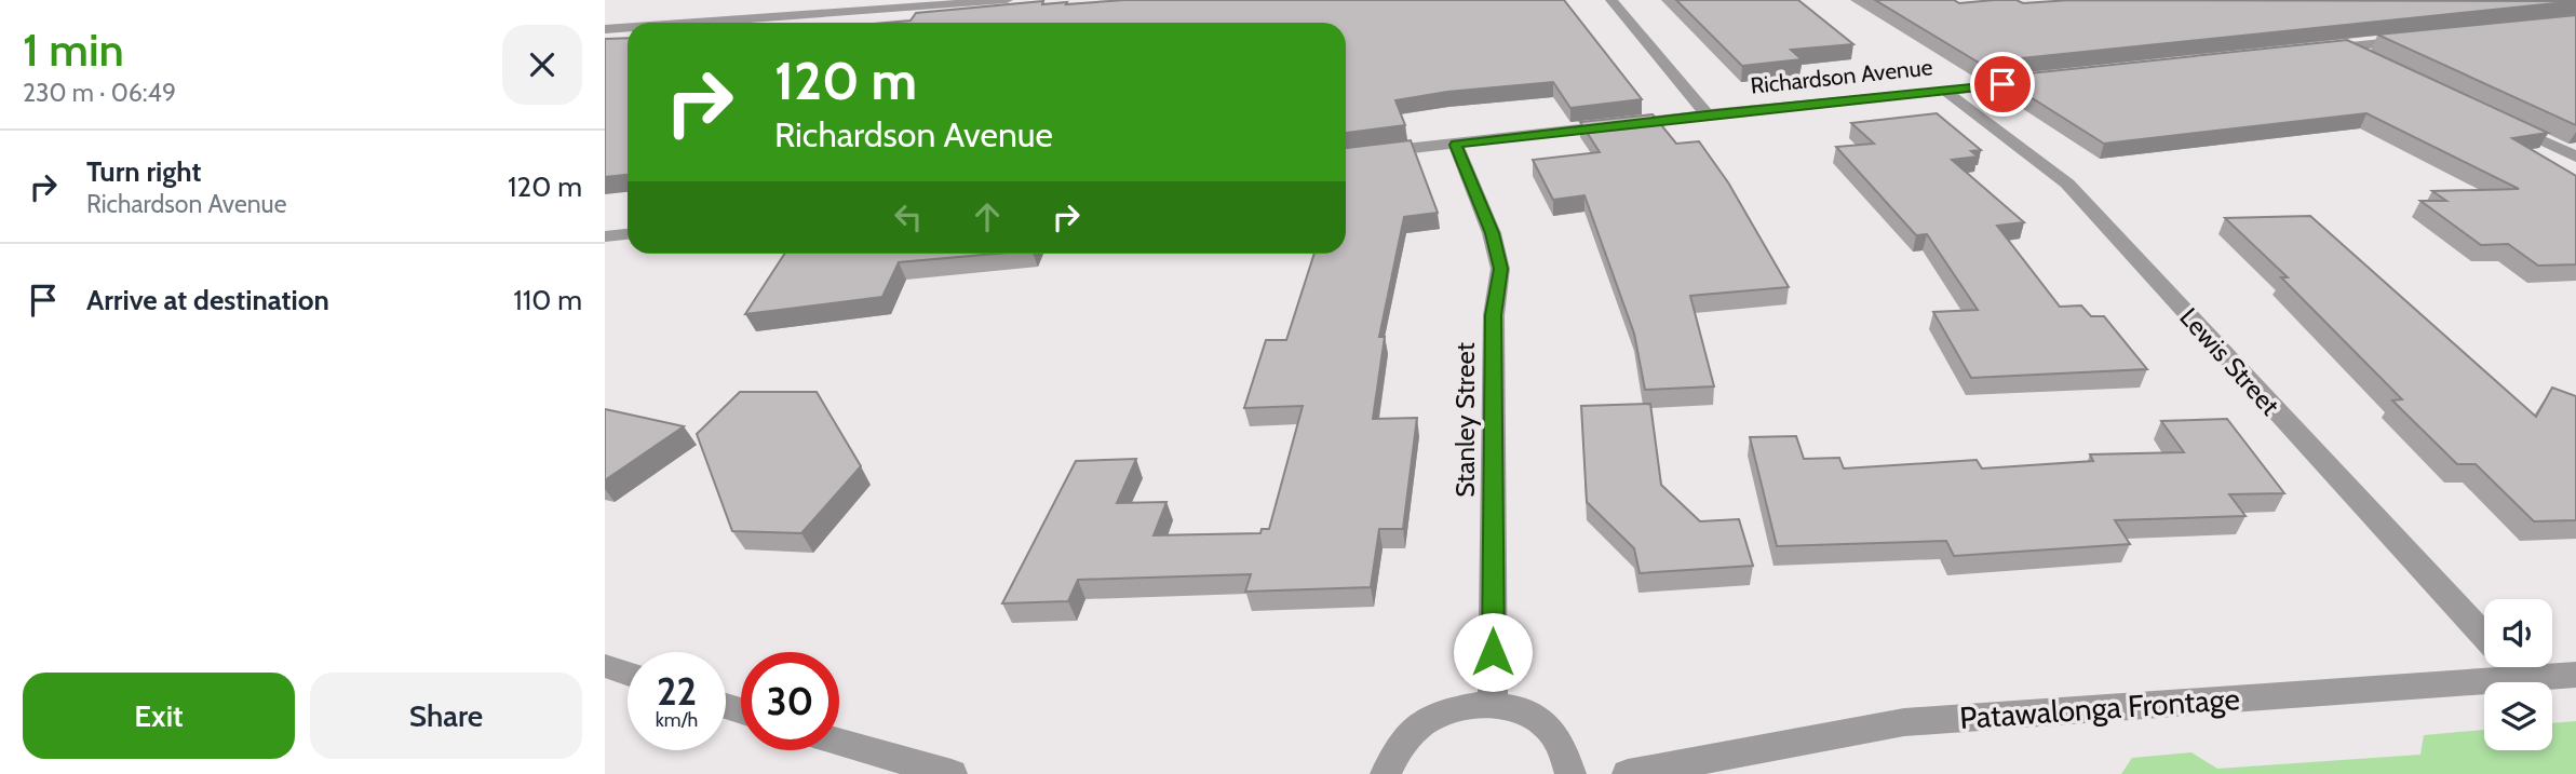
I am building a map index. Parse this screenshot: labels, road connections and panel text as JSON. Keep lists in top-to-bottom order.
{
  "streets": {
    "street": [
      "Richardson Avenue",
      "Lewis Street",
      "Stanley Street",
      "Patawalonga Frontage"
    ]
  },
  "crossings": [
    ["Richardson Avenue", "Lewis Street"],
    ["Richardson Avenue", "Stanley Street"],
    ["Lewis Street", "Patawalonga Frontage"]
  ],
  "page": {
    "heading": ["1 min", "230 m · 06:49"],
    "turn": ["120 m", "Richardson Avenue"],
    "list": [
      {
        "name": "Turn right",
        "note": "Richardson Avenue",
        "value": "120 m"
      },
      {
        "name": "Arrive at destination",
        "value": "110 m"
      }
    ],
    "speed": "22 km/h",
    "limit": "30",
    "buttons": ["Exit", "Share"]
  }
}
